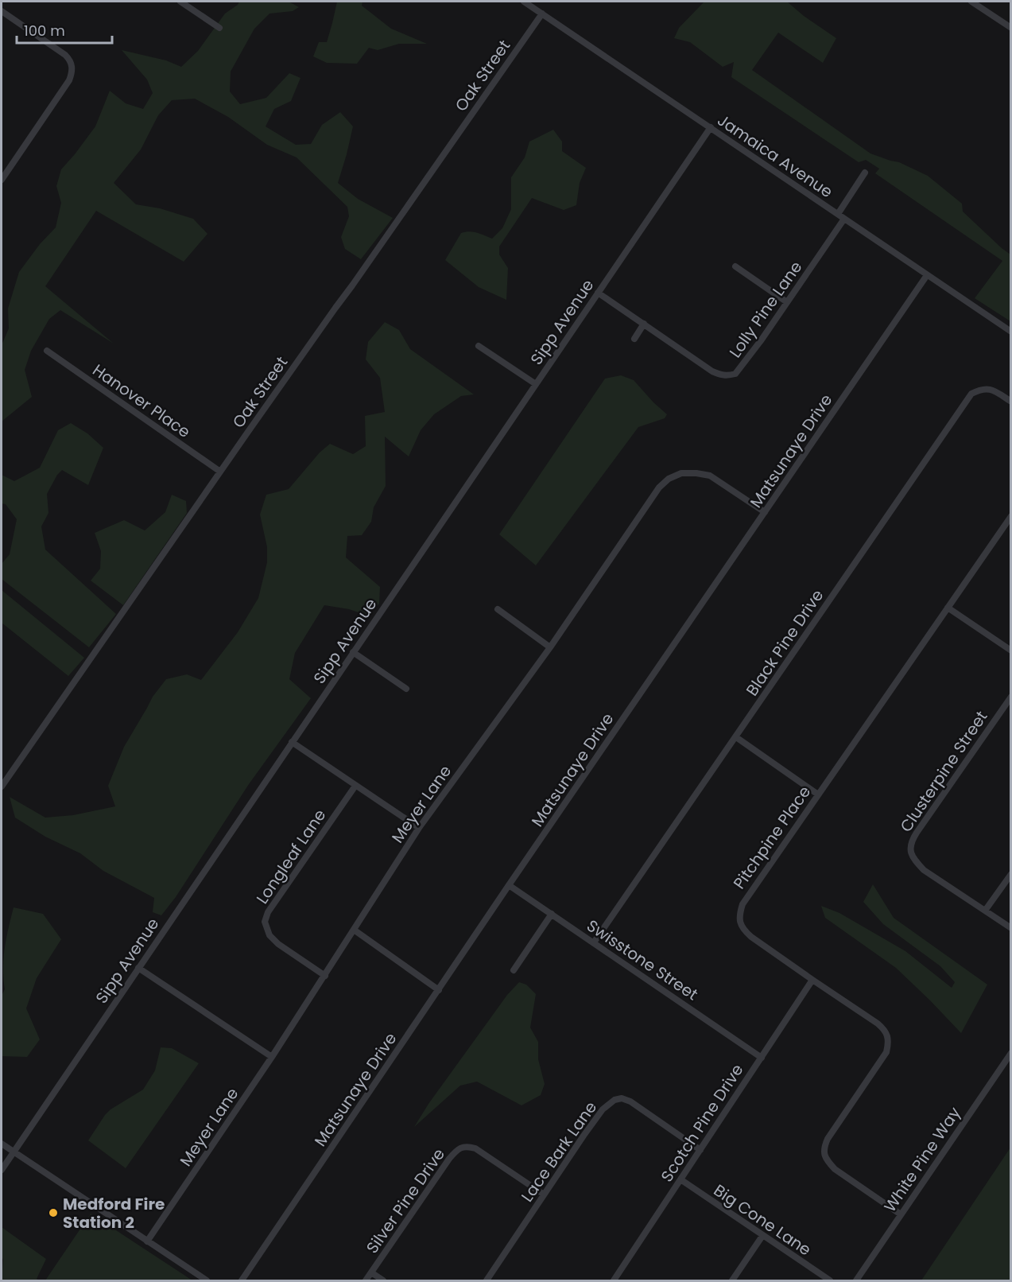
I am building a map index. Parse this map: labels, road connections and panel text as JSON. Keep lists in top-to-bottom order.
{
  "streets": {
    "street": [
      "Oak Street",
      "Jamaica Avenue",
      "Lolly Pine Lane",
      "Sipp Avenue",
      "Hanover Place",
      "Matsunaye Drive",
      "Black Pine Drive",
      "Clusterpine Street",
      "Meyer Lane",
      "Pitchpine Place",
      "Longleaf Lane",
      "Swisstone Street",
      "Scotch Pine Drive",
      "Lace Bark Lane",
      "White Pine Way",
      "Silver Pine Drive",
      "Big Cone Lane"
    ]
  },
  "crossings": [
    ["Oak Street", "Jamaica Avenue"],
    ["Oak Street", "Hanover Place"],
    ["Jamaica Avenue", "Lolly Pine Lane"],
    ["Jamaica Avenue", "Sipp Avenue"],
    ["Jamaica Avenue", "Matsunaye Drive"],
    ["Lolly Pine Lane", "Sipp Avenue"],
    ["Matsunaye Drive", "Meyer Lane"],
    ["Matsunaye Drive", "Swisstone Street"],
    ["Black Pine Drive", "Swisstone Street"],
    ["Meyer Lane", "Longleaf Lane"],
    ["Pitchpine Place", "Scotch Pine Drive"],
    ["Pitchpine Place", "White Pine Way"],
    ["Swisstone Street", "Scotch Pine Drive"],
    ["Scotch Pine Drive", "Lace Bark Lane"],
    ["Scotch Pine Drive", "Big Cone Lane"],
    ["Lace Bark Lane", "Silver Pine Drive"]
  ],
  "places": ["Medford Fire Station 2"],
  "scale_bar": "100 m"
}
